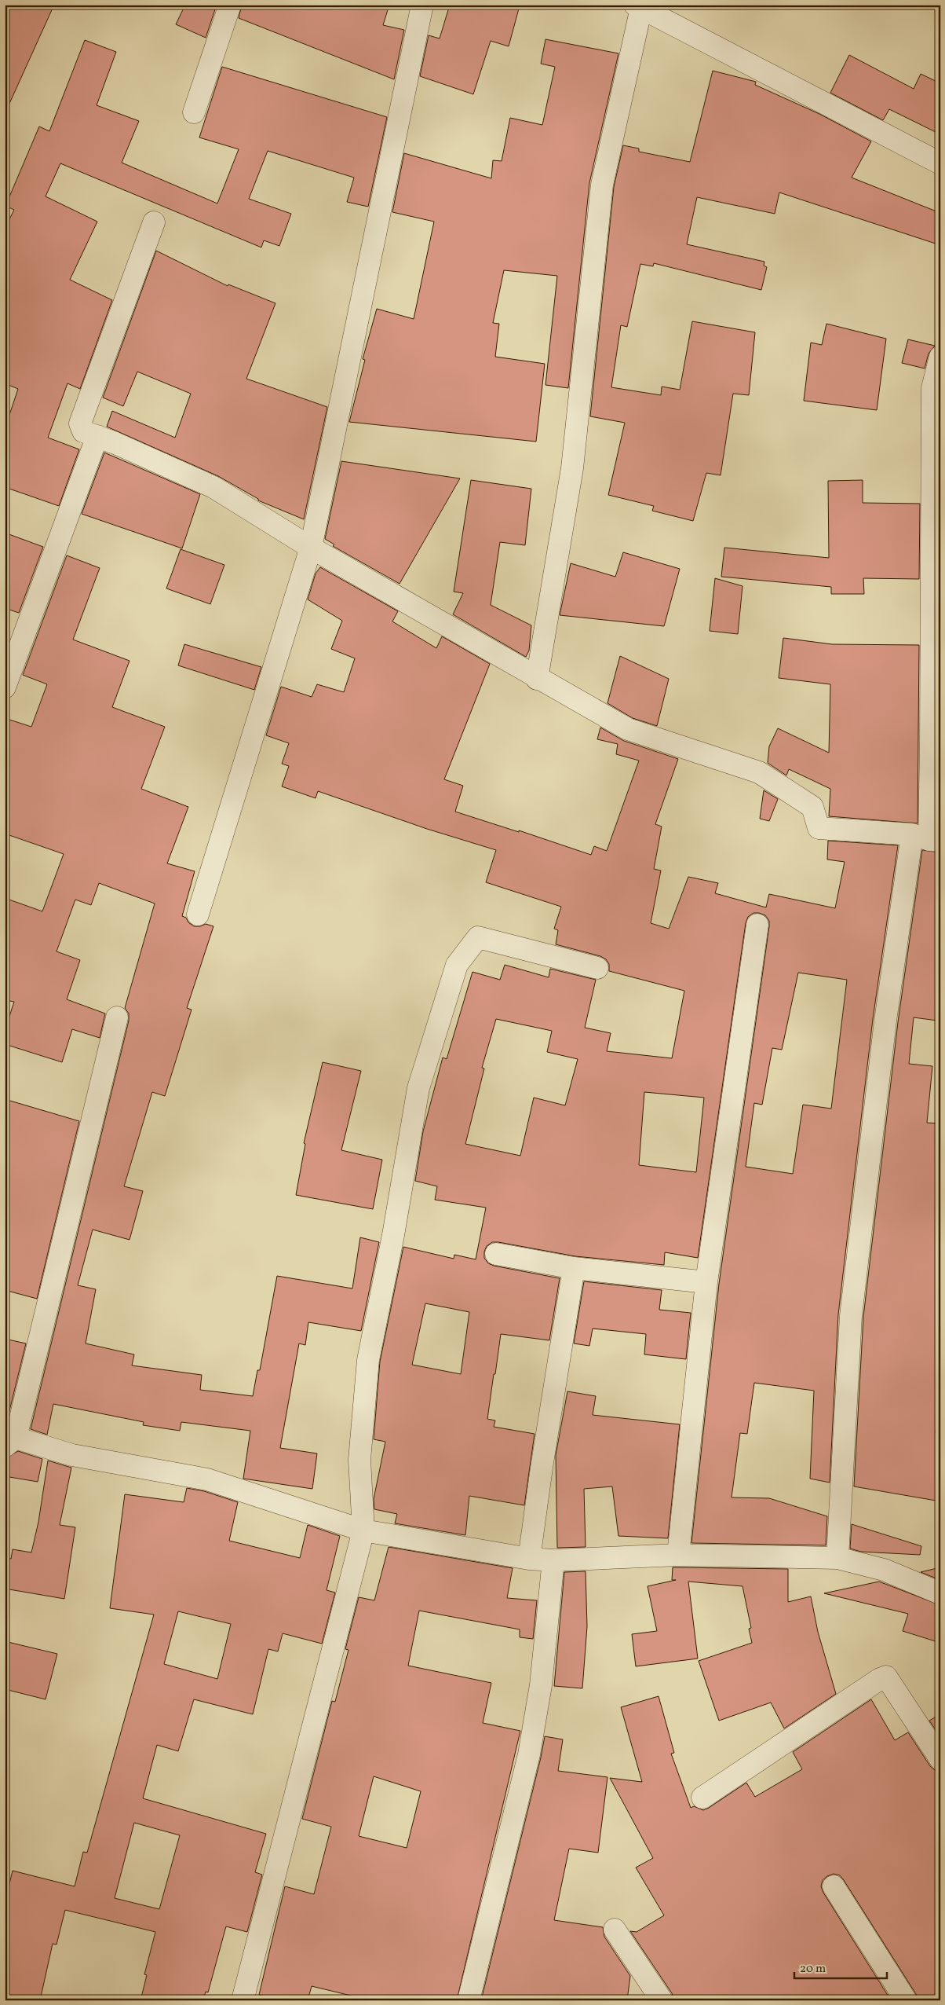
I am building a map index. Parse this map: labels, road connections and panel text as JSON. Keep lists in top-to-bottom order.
{
  "scale_bar": "20 m"
}
